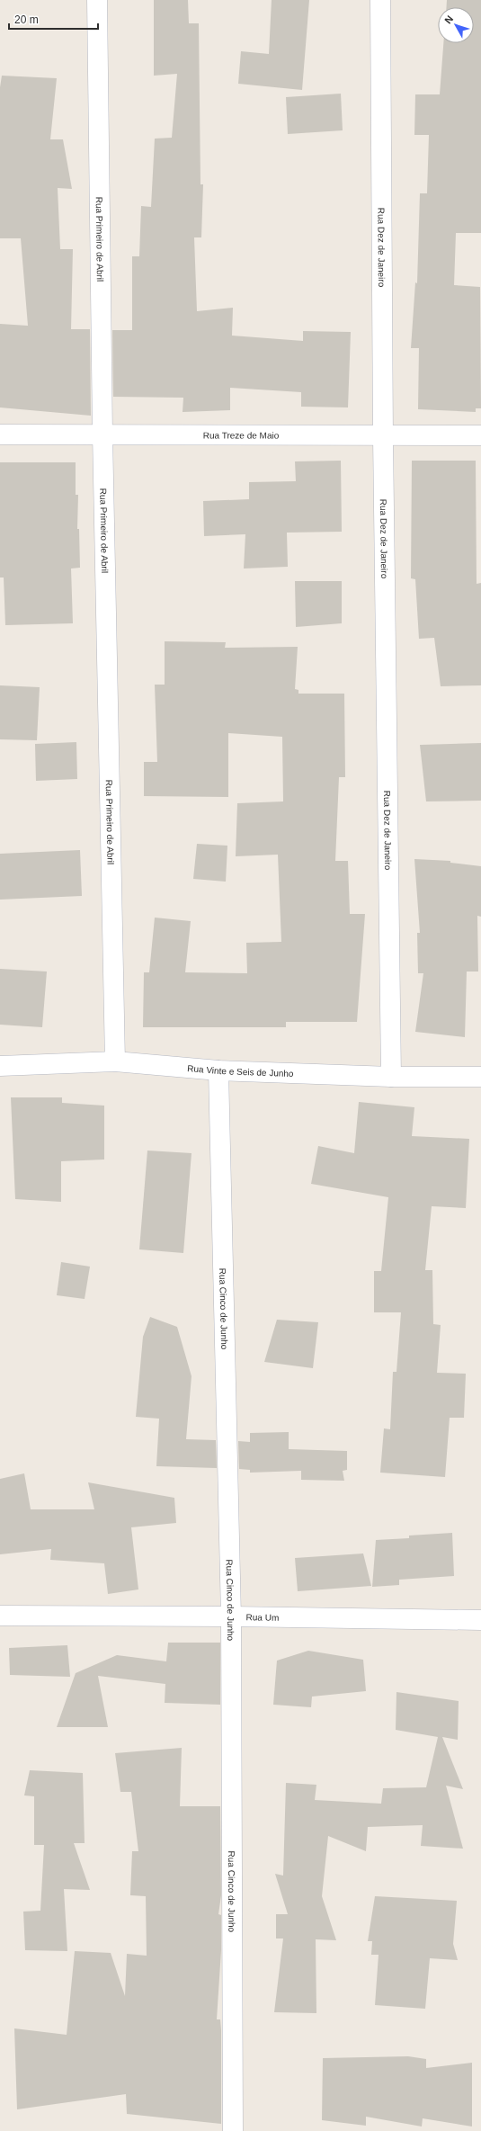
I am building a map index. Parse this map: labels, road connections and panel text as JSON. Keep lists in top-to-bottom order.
{
  "streets": {
    "street": [
      "Rua Primeiro de Abril",
      "Rua Dez de Janeiro",
      "Rua Treze de Maio",
      "Rua Vinte e Seis de Junho",
      "Rua Cinco de Junho",
      "Rua Um"
    ]
  },
  "crossings": [
    ["Rua Primeiro de Abril", "Rua Treze de Maio"],
    ["Rua Primeiro de Abril", "Rua Vinte e Seis de Junho"],
    ["Rua Dez de Janeiro", "Rua Treze de Maio"],
    ["Rua Dez de Janeiro", "Rua Vinte e Seis de Junho"],
    ["Rua Vinte e Seis de Junho", "Rua Cinco de Junho"],
    ["Rua Cinco de Junho", "Rua Um"]
  ],
  "scale_bar": "20 m",
  "north": "top left"
}
